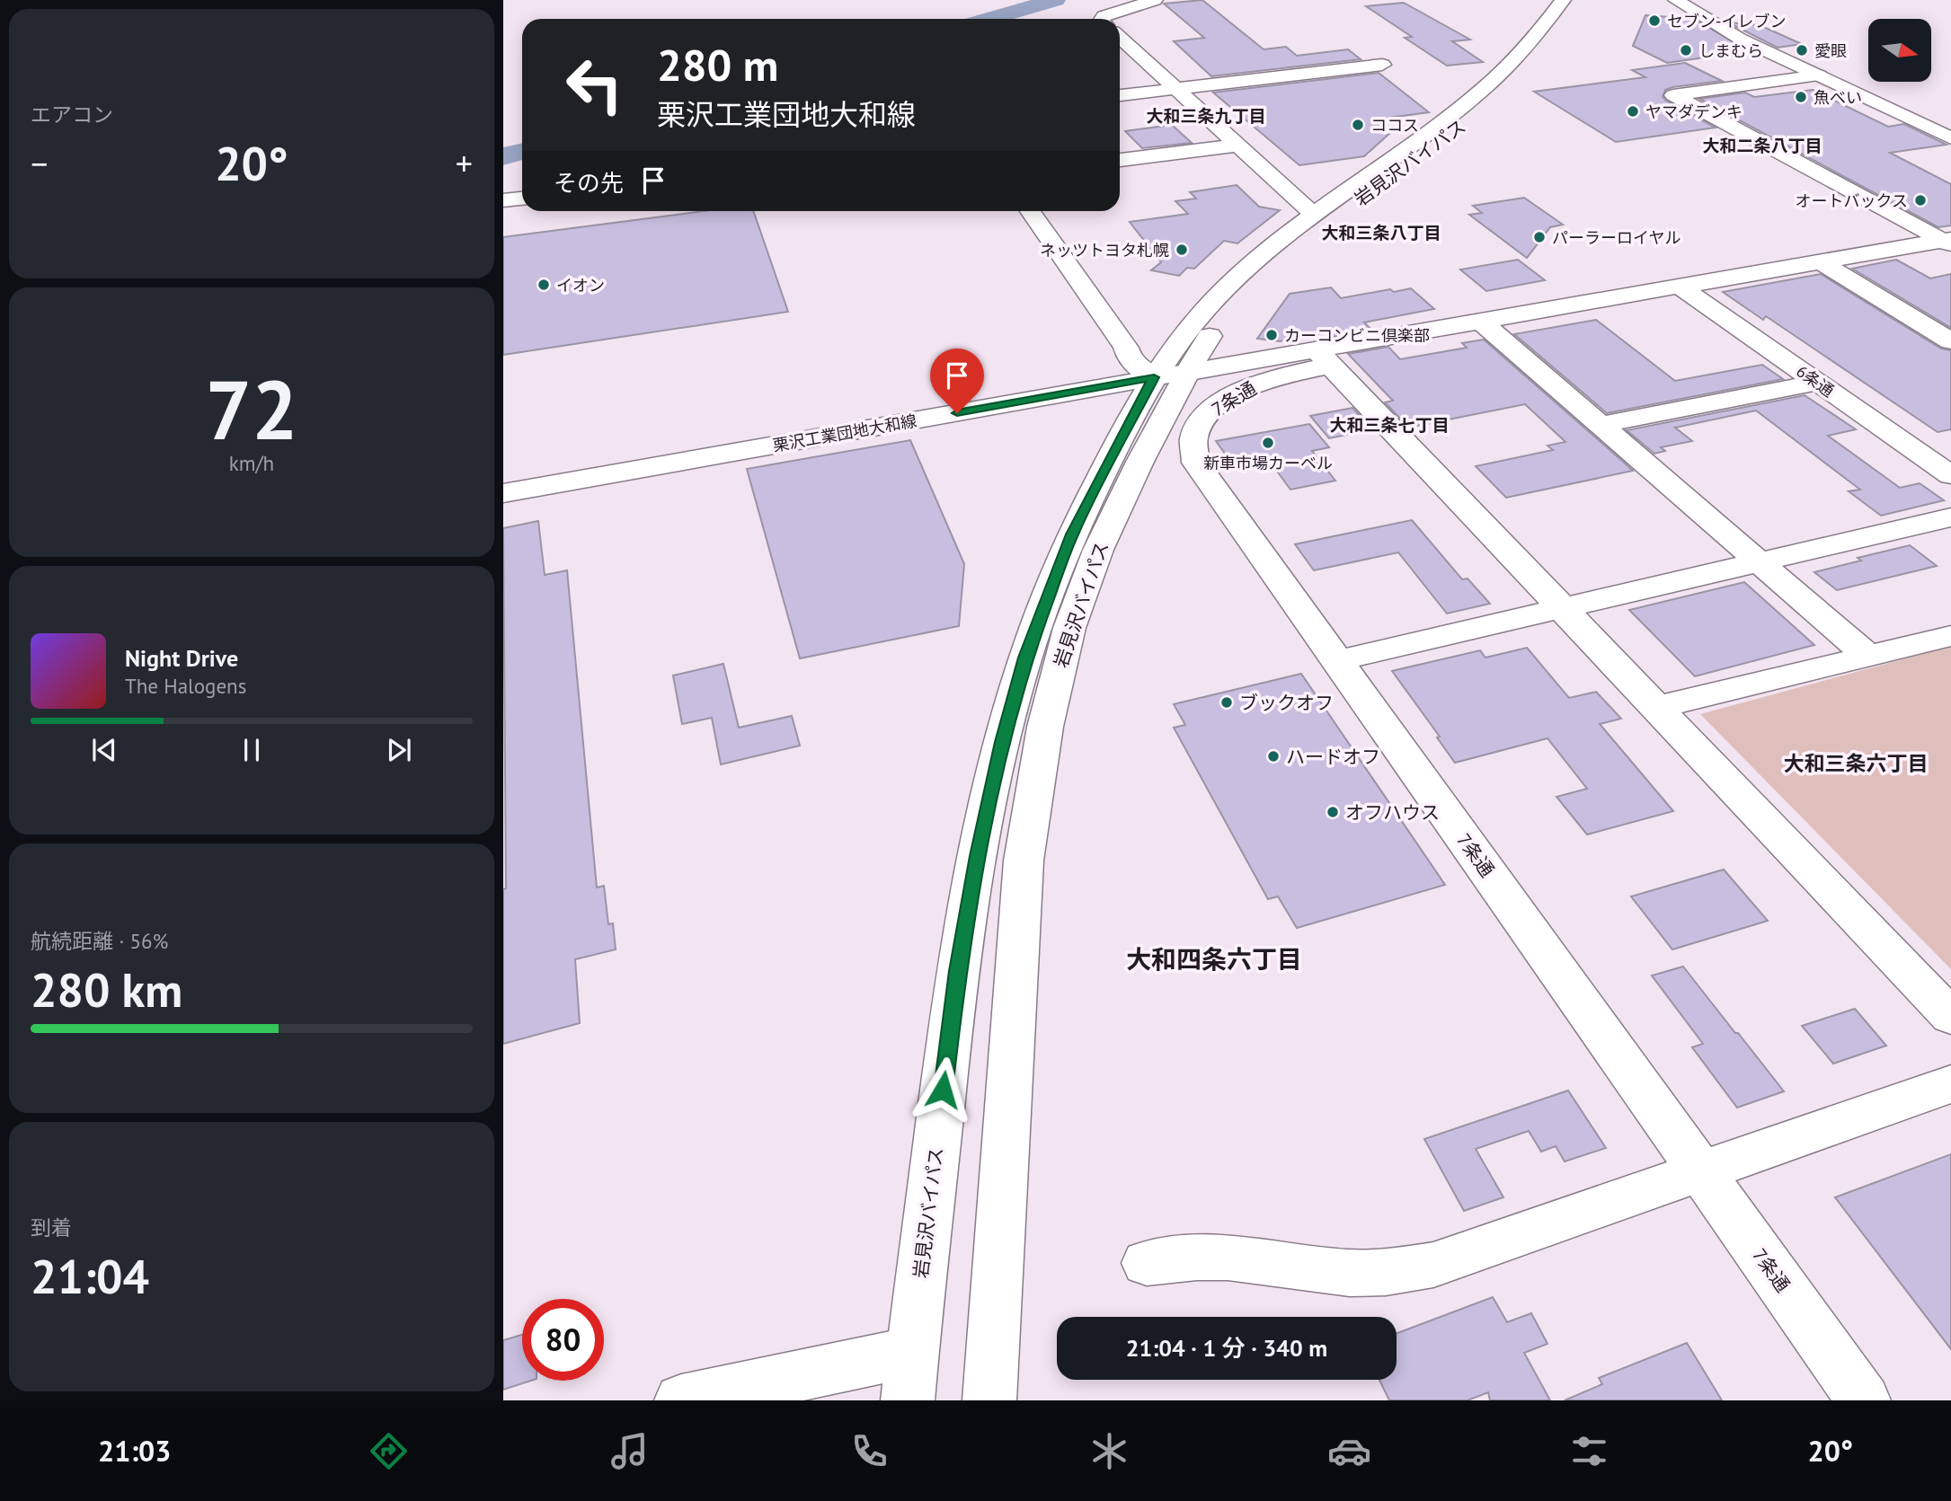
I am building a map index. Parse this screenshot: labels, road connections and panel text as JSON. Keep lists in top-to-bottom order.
{
  "streets": {
    "main road": [
      "岩見沢バイパス",
      "6条通",
      "7条通",
      "栗沢工業団地大和線"
    ]
  },
  "crossings": [
    ["岩見沢バイパス", "栗沢工業団地大和線"],
    ["7条通", "栗沢工業団地大和線"]
  ],
  "districts": [
    "大和三条九丁目",
    "大和二条八丁目",
    "大和三条八丁目",
    "大和三条七丁目",
    "大和三条六丁目",
    "大和四条六丁目"
  ],
  "places": [
    "セブン-イレブン",
    "しまむら",
    "愛眼",
    "魚べい",
    "ヤマダデンキ",
    "ココス",
    "オートバックス",
    "パーラーロイヤル",
    "ネッツトヨタ札幌",
    "イオン",
    "カーコンビニ倶楽部",
    "新車市場カーベル",
    "ブックオフ",
    "ハードオフ",
    "オフハウス"
  ],
  "north": "right",
  "page": {
    "tile": [
      "エアコン",
      ["72", "km/h"],
      ["航続距離 · 56%", "280 km"],
      ["到着", "21:04"]
    ],
    "turn": ["280 m", "栗沢工業団地大和線"],
    "heat": ["−", "20°", "+"],
    "then": "その先",
    "song": ["Night Drive", "The Halogens"],
    "limit": "80",
    "trip": "21:04 · 1 分 · 340 m",
    "tabs": ["21:03", "20°"]
  }
}
